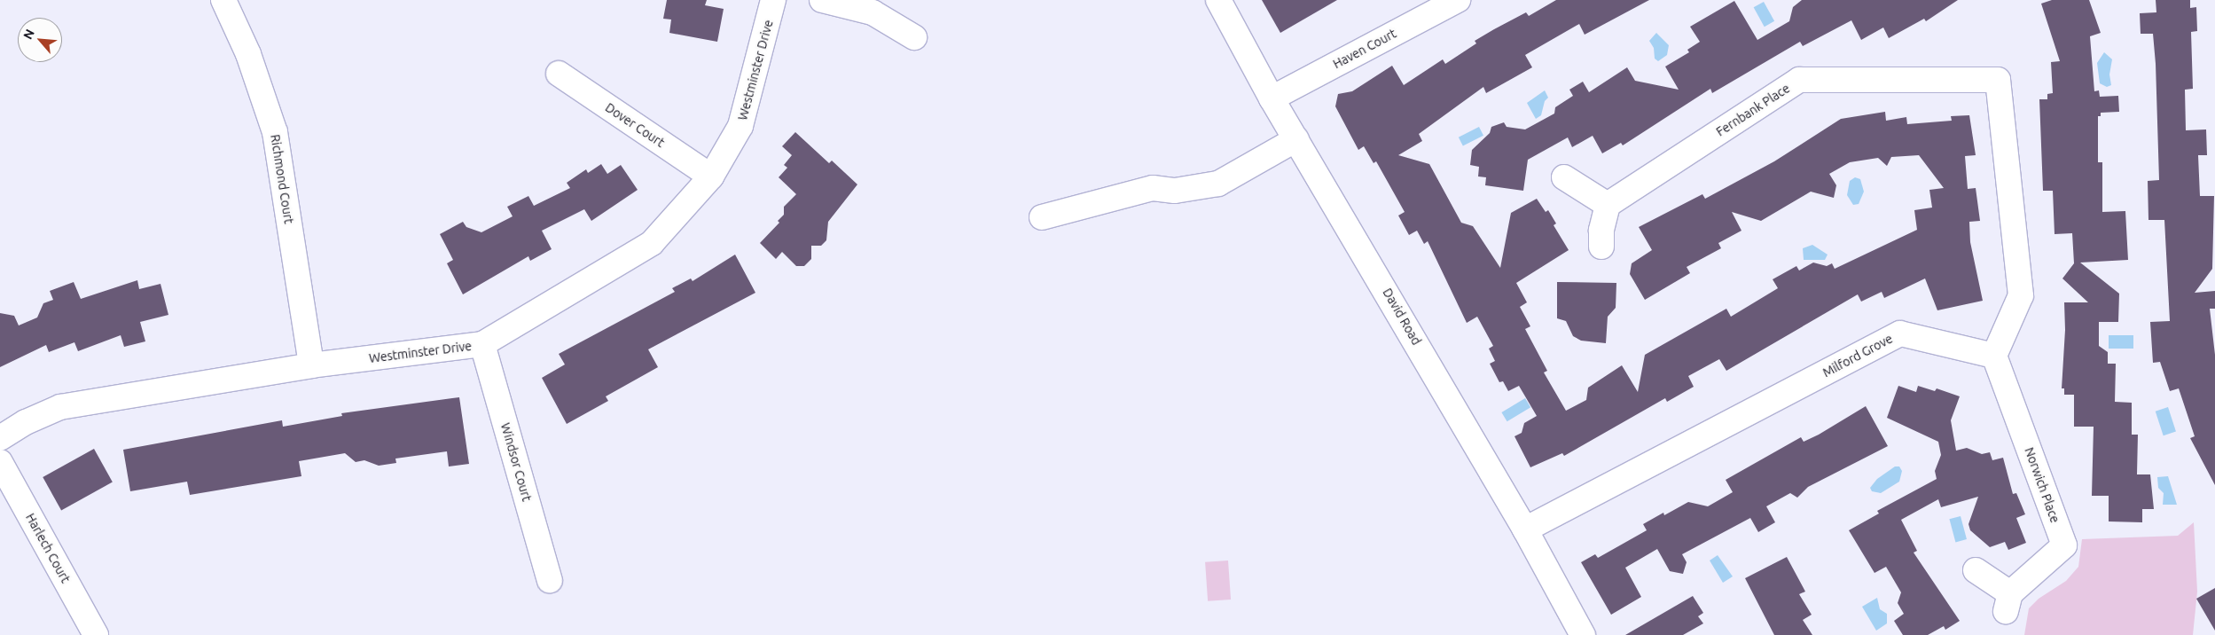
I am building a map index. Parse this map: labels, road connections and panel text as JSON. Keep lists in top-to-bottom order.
{
  "streets": {
    "street": [
      "Haven Court",
      "Westminster Drive",
      "Fernbank Place",
      "Dover Court",
      "Richmond Court",
      "David Road",
      "Milford Grove",
      "Windsor Court",
      "Norwich Place",
      "Harlech Court"
    ]
  },
  "crossings": [
    ["Haven Court", "David Road"],
    ["Westminster Drive", "Dover Court"],
    ["Westminster Drive", "Richmond Court"],
    ["Westminster Drive", "Windsor Court"],
    ["Fernbank Place", "Milford Grove"],
    ["Fernbank Place", "Norwich Place"],
    ["David Road", "Milford Grove"],
    ["Milford Grove", "Norwich Place"]
  ],
  "north": "top left"
}
